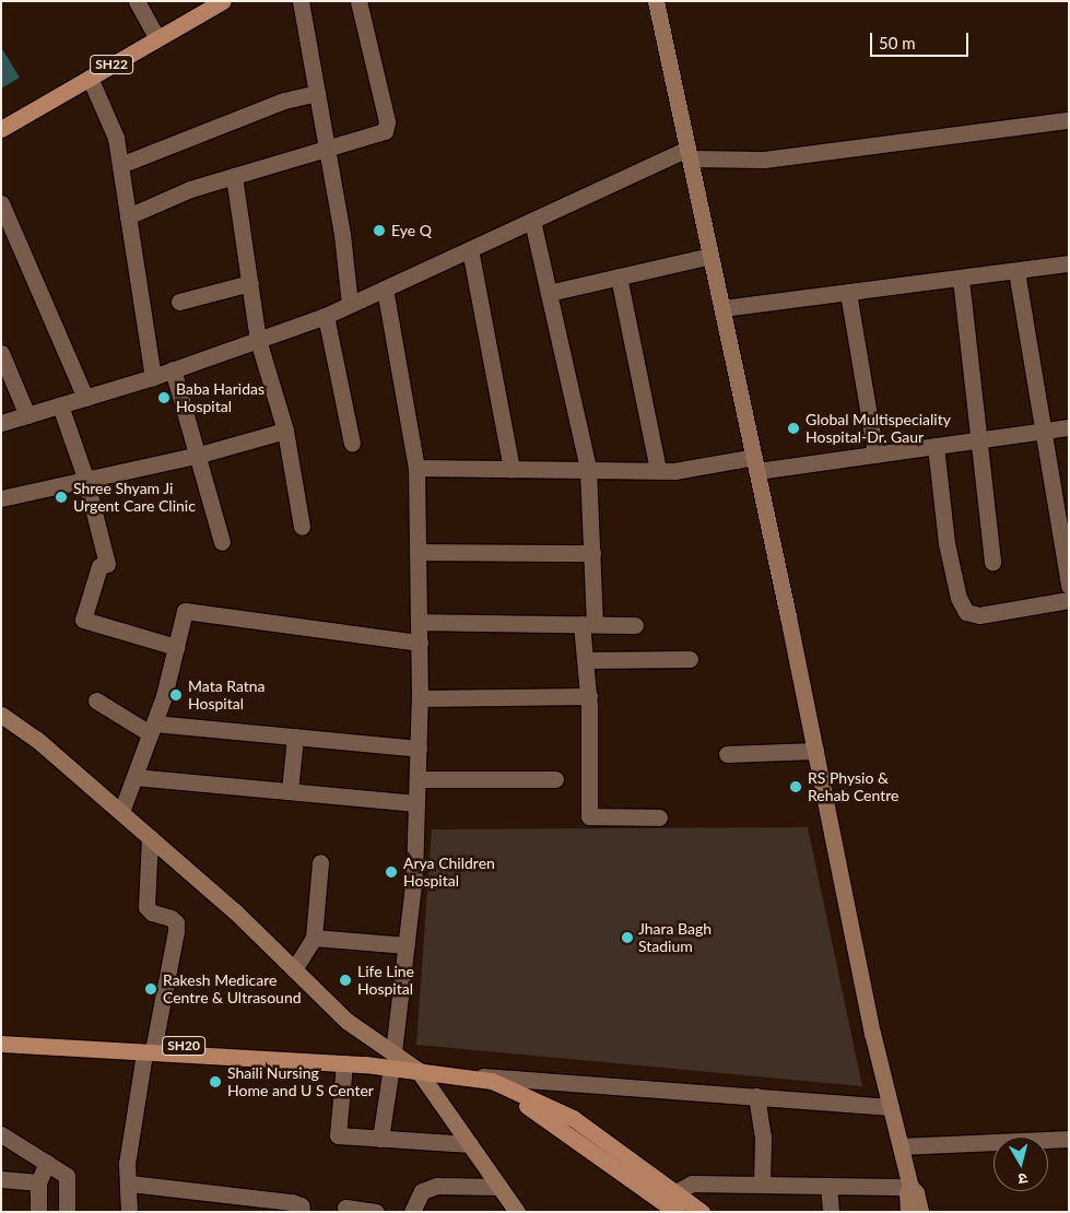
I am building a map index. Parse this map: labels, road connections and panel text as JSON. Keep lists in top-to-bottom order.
{
  "streets": {
    "main road": ["SH22", "SH20"]
  },
  "places": [
    "Eye Q",
    "Baba Haridas Hospital",
    "Global Multispeciality Hospital-Dr. Gaur",
    "Shree Shyam Ji Urgent Care Clinic",
    "Mata Ratna Hospital",
    "RS Physio & Rehab Centre",
    "Arya Children Hospital",
    "Jhara Bagh Stadium",
    "Life Line Hospital",
    "Rakesh Medicare Centre & Ultrasound",
    "Shaili Nursing Home and U S Center"
  ],
  "scale_bar": "50 m",
  "north": "bottom"
}
